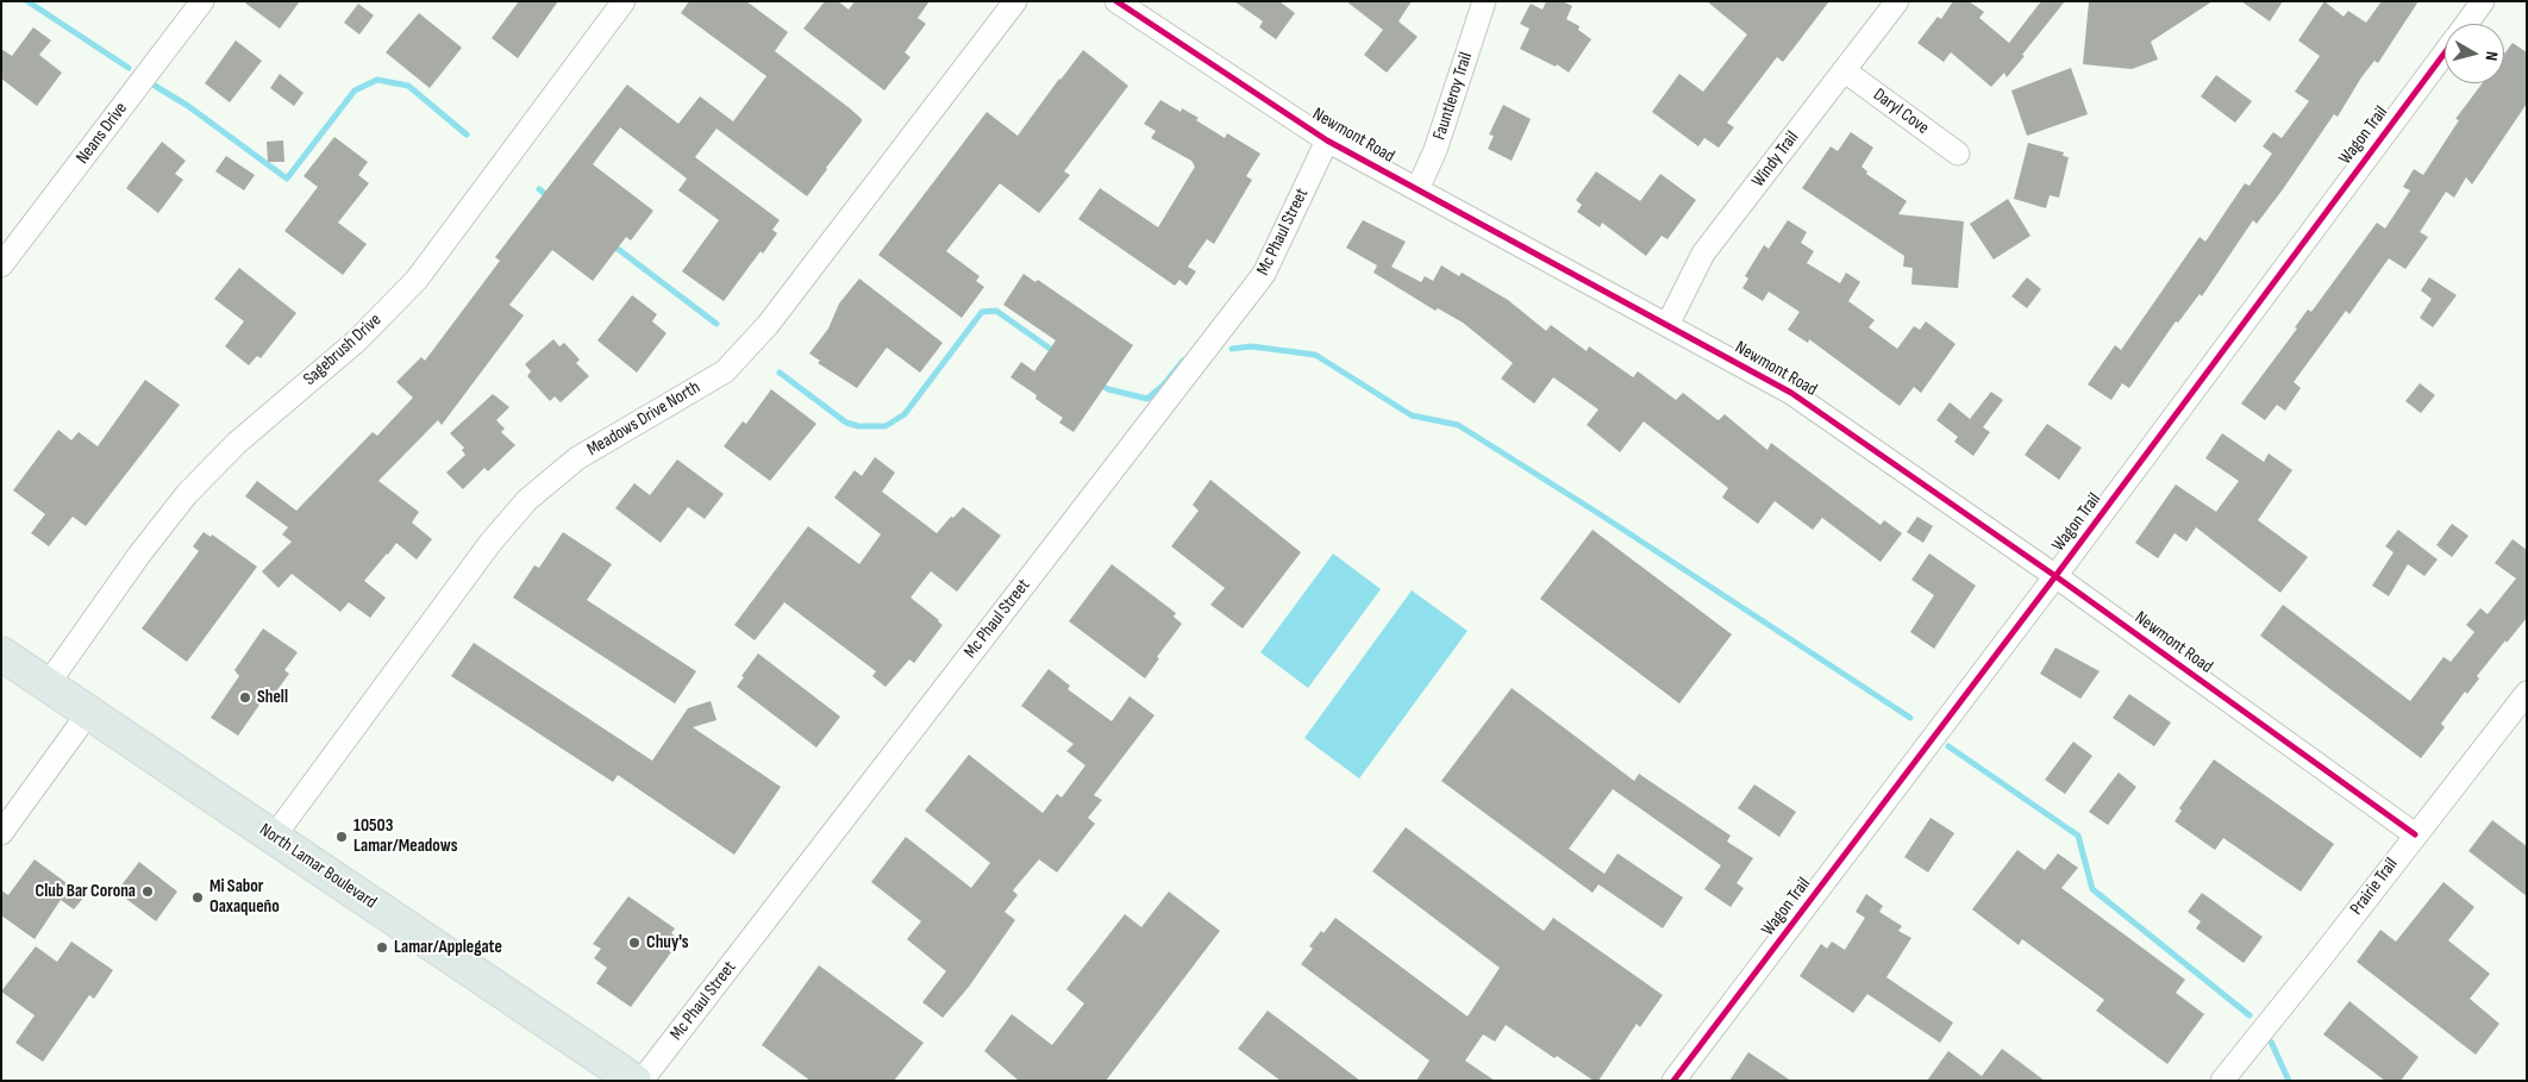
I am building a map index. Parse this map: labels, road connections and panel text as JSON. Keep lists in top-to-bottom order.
{
  "streets": {
    "main road": ["North Lamar Boulevard"],
    "street": [
      "Fauntleroy Trail",
      "Daryl Cove",
      "Neans Drive",
      "Newmont Road",
      "Wagon Trail",
      "Windy Trail",
      "Mc Phaul Street",
      "Sagebrush Drive",
      "Meadows Drive North",
      "Prairie Trail"
    ]
  },
  "crossings": [
    ["Fauntleroy Trail", "Newmont Road"],
    ["Daryl Cove", "Windy Trail"],
    ["Newmont Road", "Wagon Trail"],
    ["Newmont Road", "Windy Trail"],
    ["Newmont Road", "Mc Phaul Street"],
    ["Newmont Road", "Prairie Trail"],
    ["Sagebrush Drive", "North Lamar Boulevard"],
    ["Meadows Drive North", "North Lamar Boulevard"]
  ],
  "places": [
    "Shell",
    "10503 Lamar/Meadows",
    "Club Bar Corona",
    "Mi Sabor Oaxaqueño",
    "Chuy's",
    "Lamar/Applegate"
  ],
  "north": "right"
}
